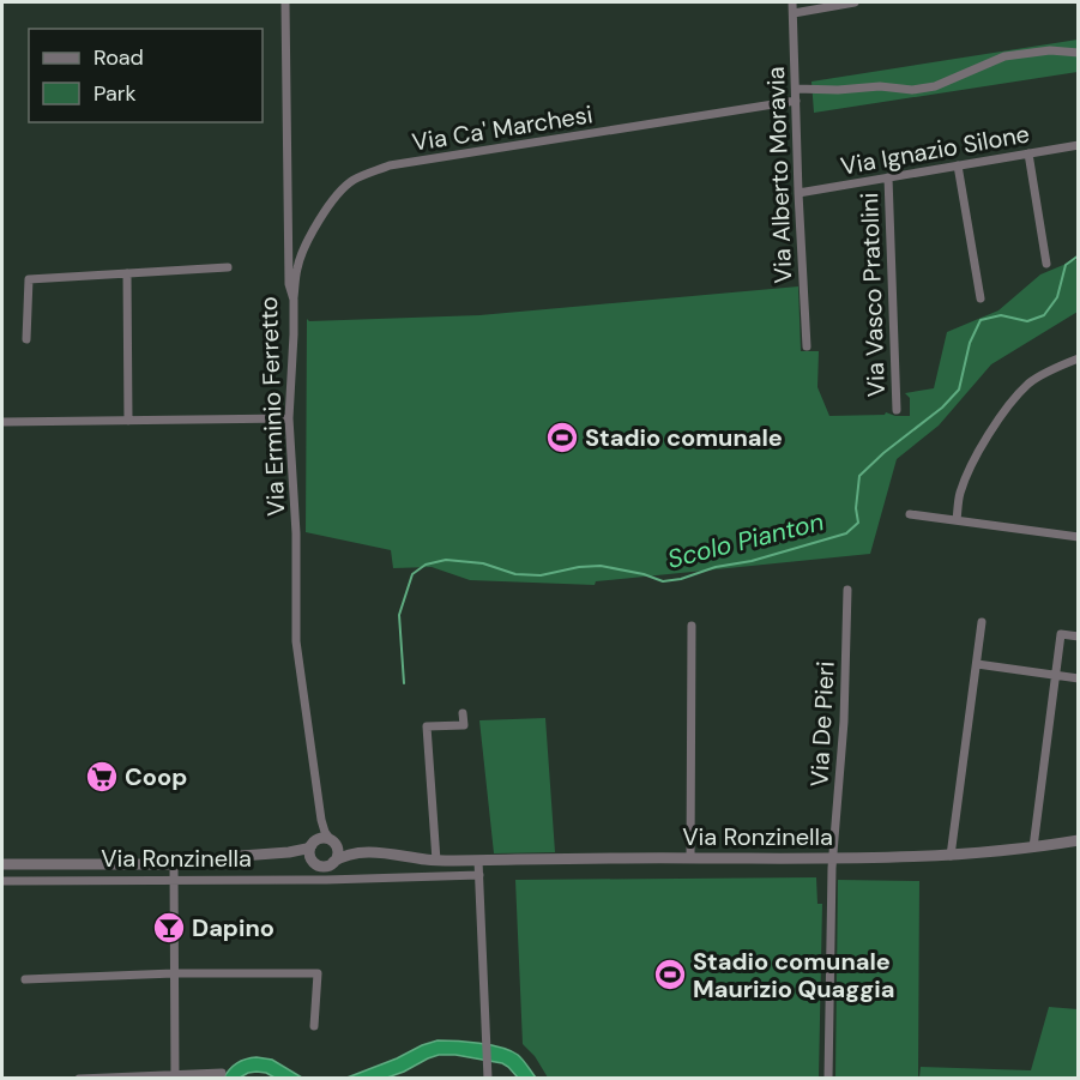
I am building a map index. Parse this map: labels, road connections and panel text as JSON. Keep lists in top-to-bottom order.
{
  "streets": {
    "street": [
      "Via Ca' Marchesi",
      "Via Ignazio Silone",
      "Via Alberto Moravia",
      "Via Vasco Pratolini",
      "Via Erminio Ferretto",
      "Via De Pieri",
      "Via Ronzinella"
    ]
  },
  "crossings": [
    ["Via Ca' Marchesi", "Via Alberto Moravia"],
    ["Via Ca' Marchesi", "Via Erminio Ferretto"],
    ["Via Ignazio Silone", "Via Alberto Moravia"],
    ["Via Ignazio Silone", "Via Vasco Pratolini"],
    ["Via Erminio Ferretto", "Via Ronzinella"],
    ["Via De Pieri", "Via Ronzinella"]
  ],
  "water": ["Scolo Pianton"],
  "places": {
    "sports": ["Stadio comunale", "Stadio comunale Maurizio Quaggia"],
    "supermarket": ["Coop"],
    "bar": ["Dapino"]
  },
  "legend": ["Road", "Park"]
}
